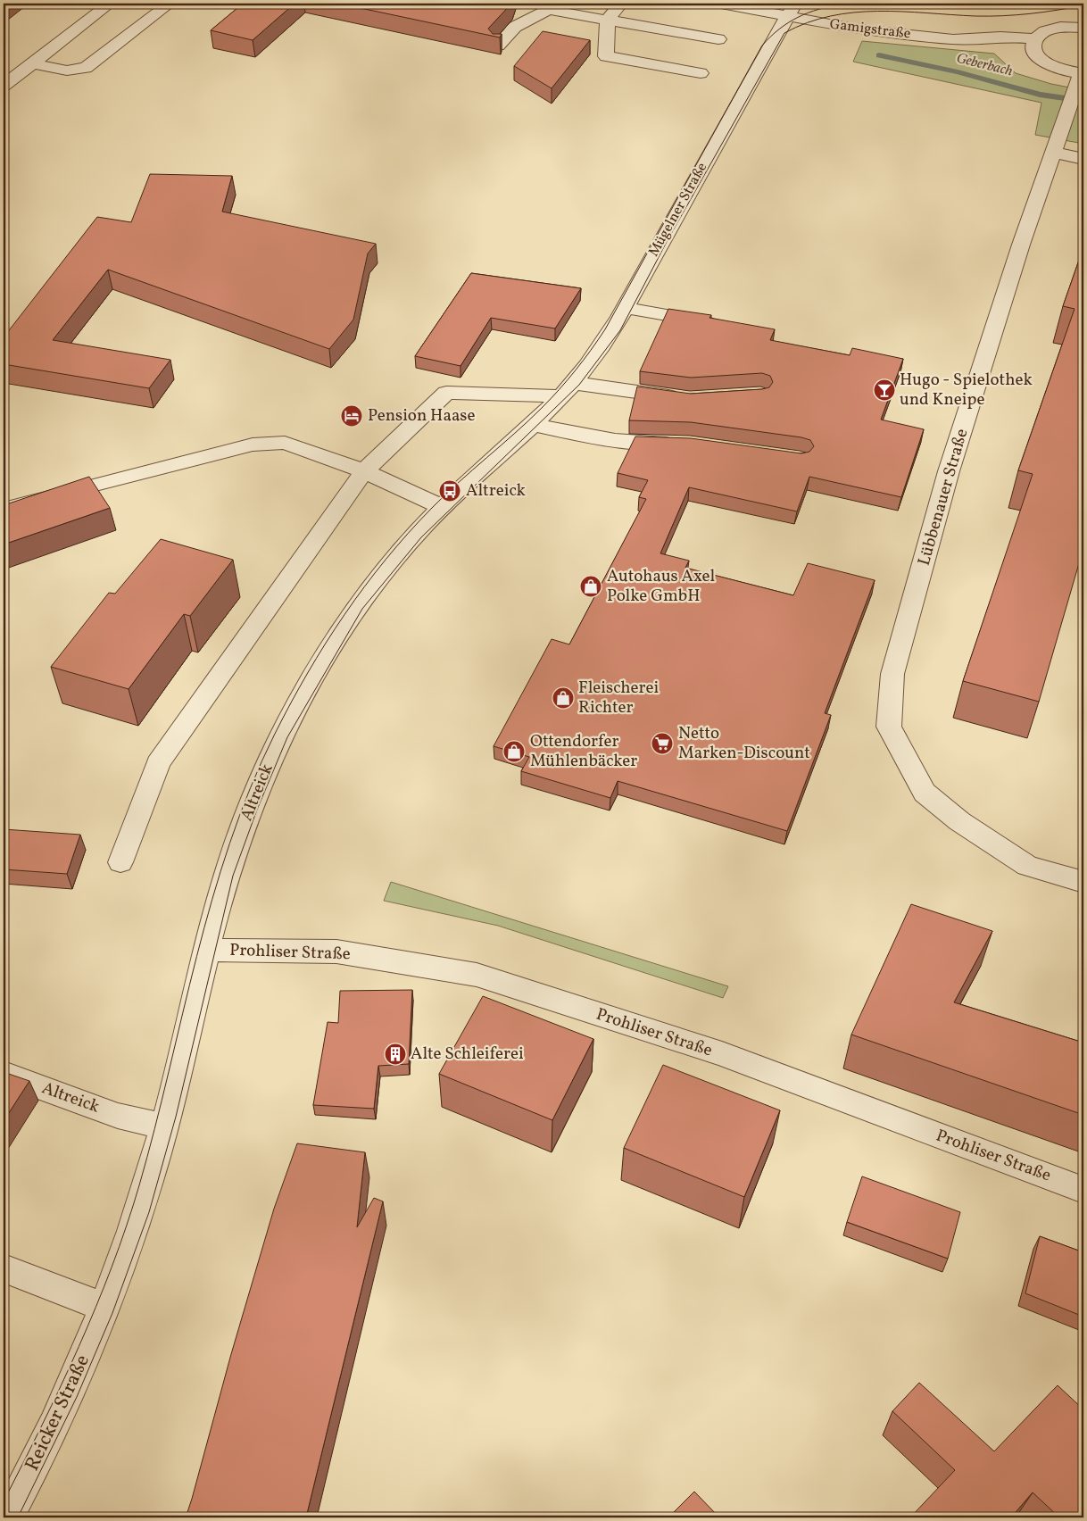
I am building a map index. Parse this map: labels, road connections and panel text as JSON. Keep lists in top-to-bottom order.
{
  "streets": {
    "street": [
      "Gamigstraße",
      "Mügelner Straße",
      "Lübbenauer Straße",
      "Altreick",
      "Prohliser Straße",
      "Reicker Straße"
    ]
  },
  "crossings": [
    ["Gamigstraße", "Mügelner Straße"],
    ["Mügelner Straße", "Altreick"],
    ["Altreick", "Prohliser Straße"],
    ["Altreick", "Reicker Straße"]
  ],
  "water": ["Geberbach"],
  "places": {
    "bar": ["Hugo - Spielothek und Kneipe"],
    "hotel": ["Pension Haase"],
    "bus stop": ["Altreick"],
    "shop": ["Autohaus Axel Polke GmbH", "Fleischerei Richter", "Ottendorfer Mühlenbäcker"],
    "supermarket": ["Netto Marken-Discount"],
    "building": ["Alte Schleiferei"]
  }
}
